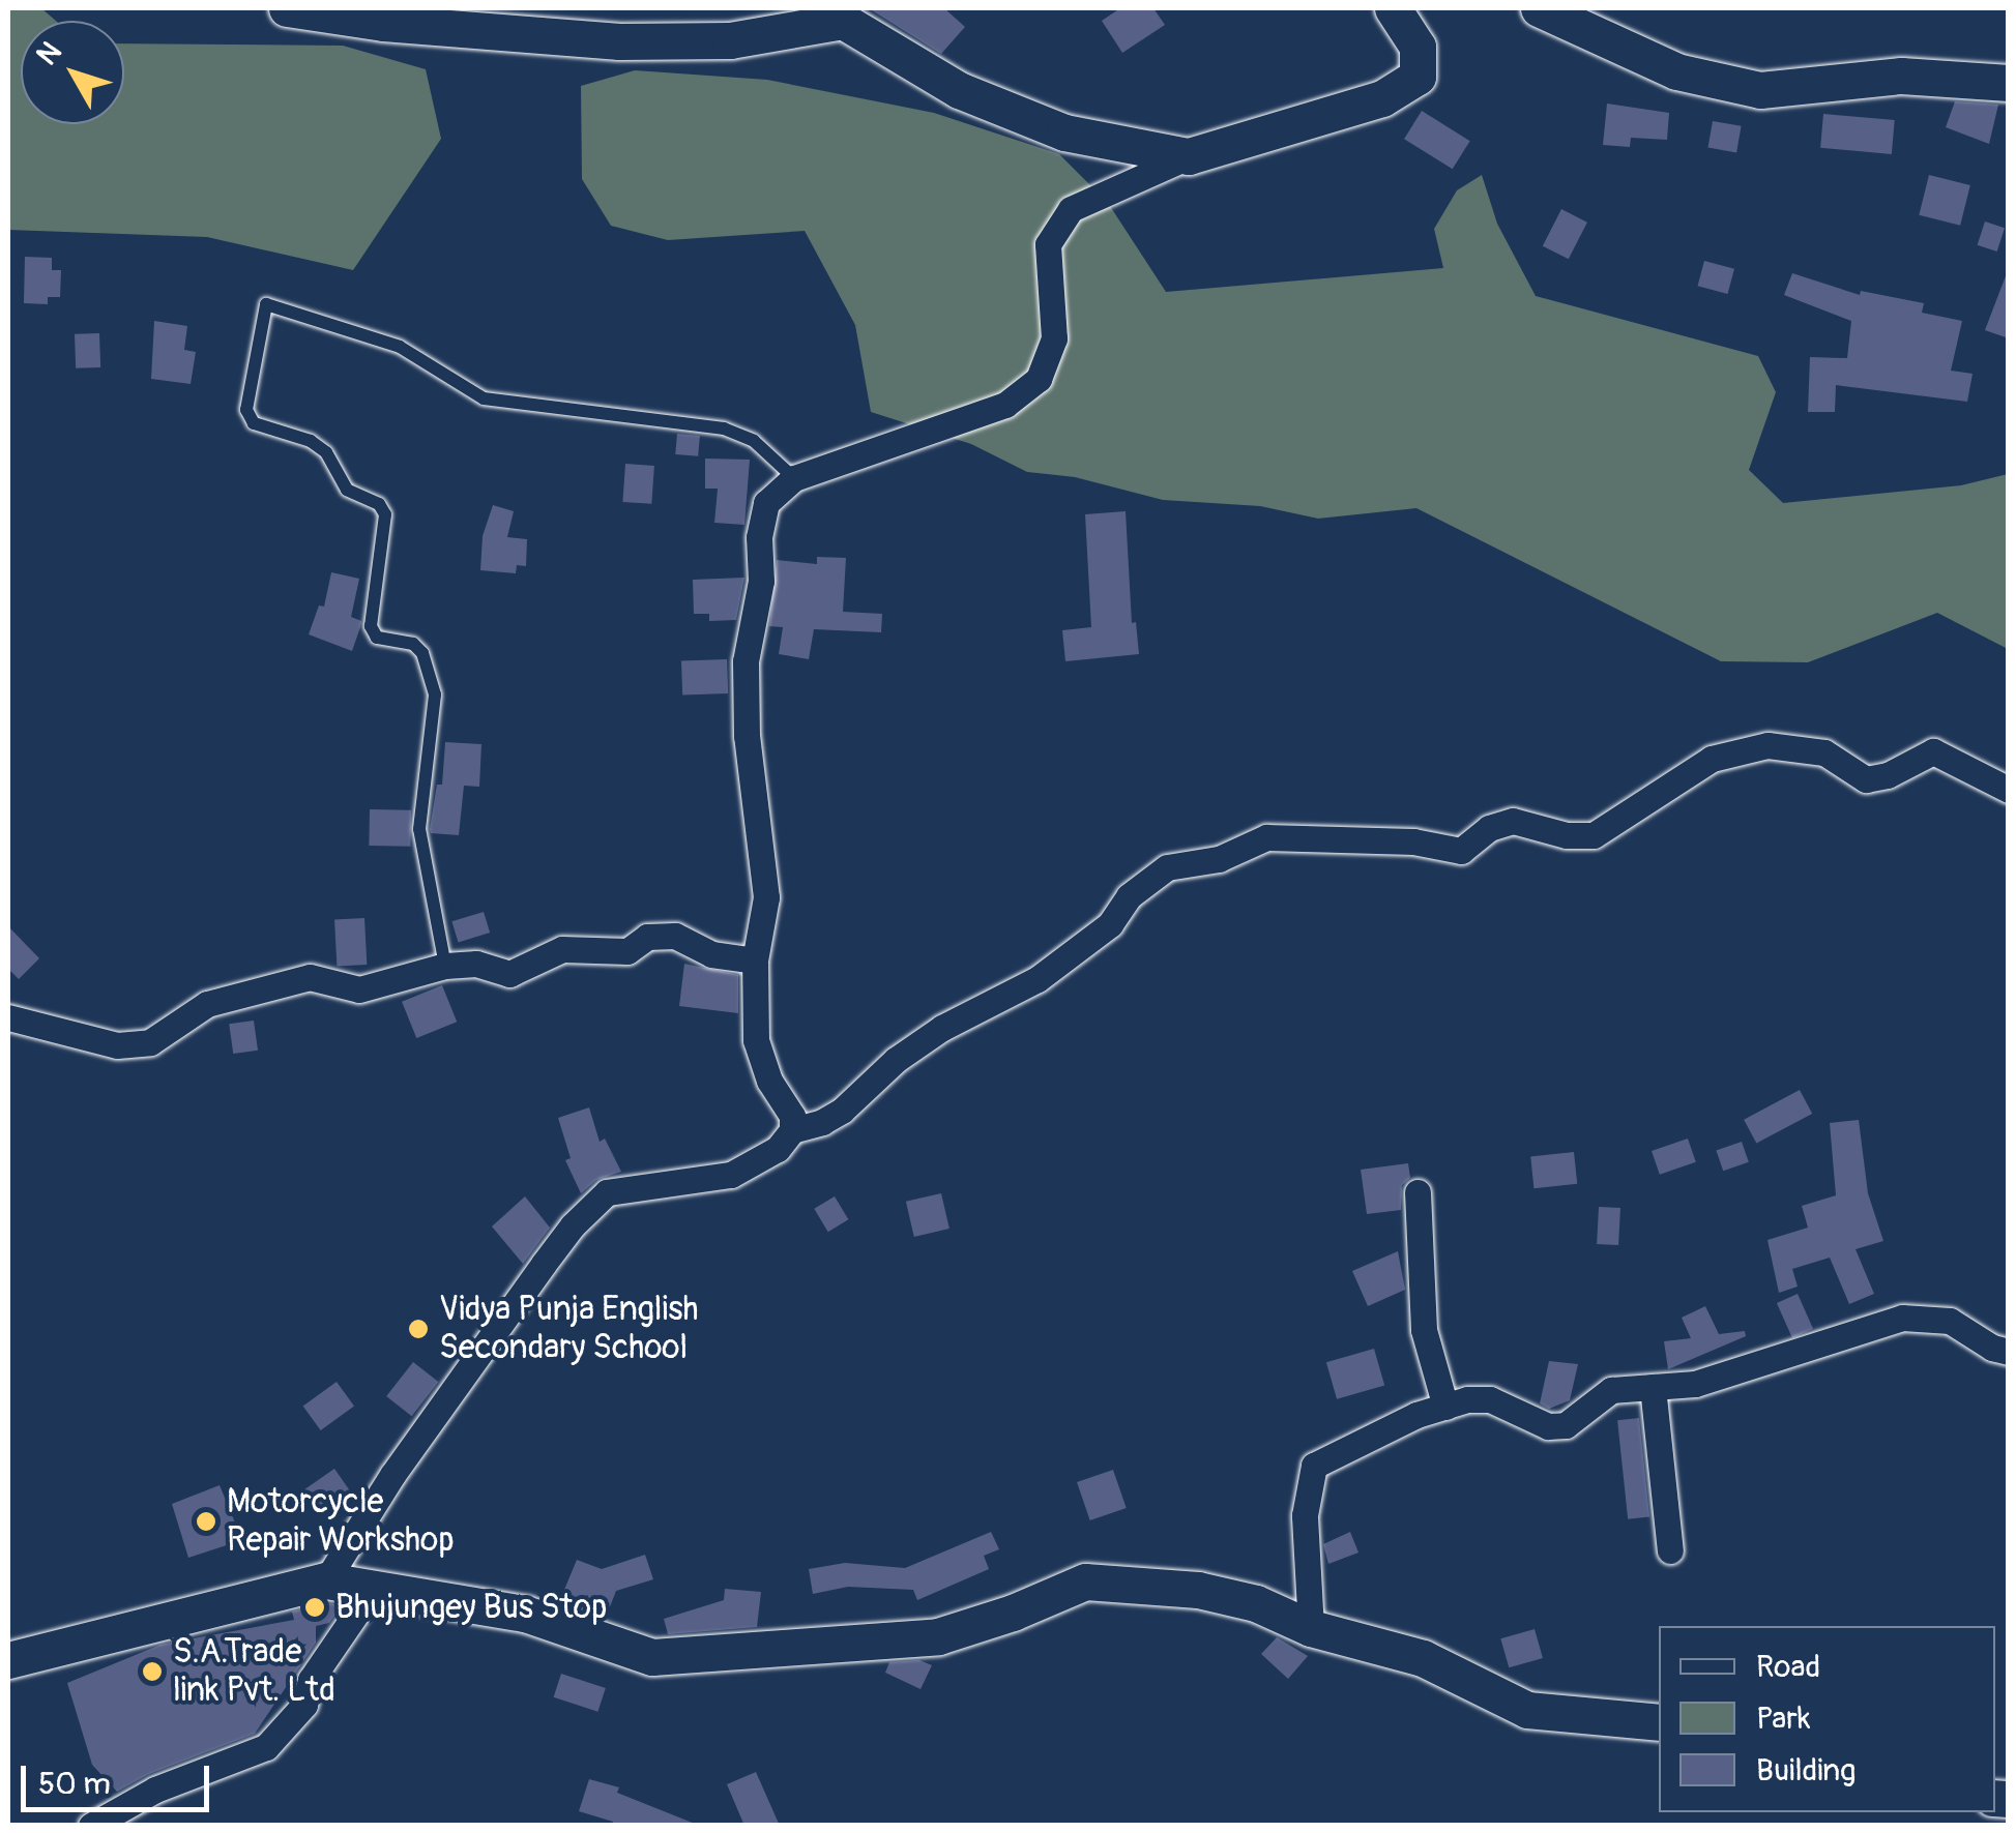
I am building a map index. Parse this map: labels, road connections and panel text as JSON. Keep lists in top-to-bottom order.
{
  "places": [
    "Vidya Punja English Secondary School",
    "Motorcycle Repair Workshop",
    "Bhujungey Bus Stop",
    "S.A.Trade link Pvt. Ltd"
  ],
  "legend": ["Road", "Park", "Building"],
  "scale_bar": "50 m",
  "north": "top left"
}
